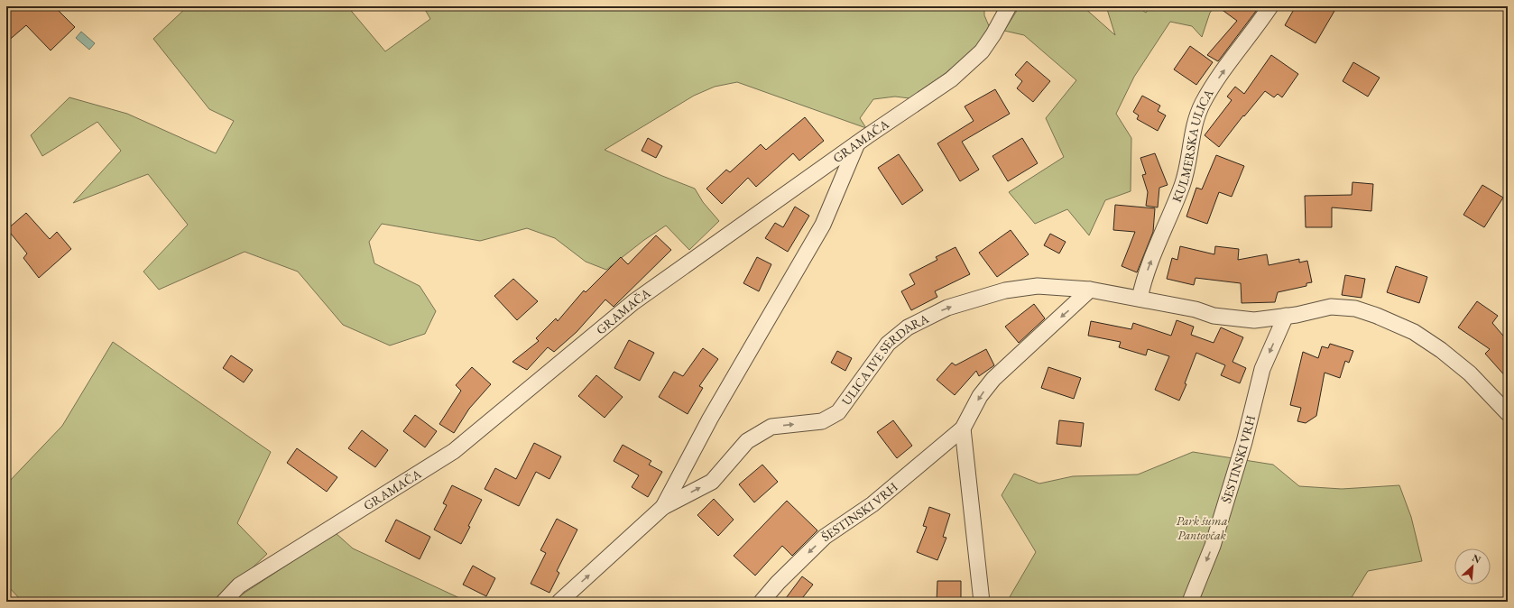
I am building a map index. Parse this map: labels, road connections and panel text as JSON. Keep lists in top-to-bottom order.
{
  "streets": {
    "street": [
      "GRAMAČA",
      "KULMERSKA ULICA",
      "ULICA IVE SERDARA",
      "ŠESTINSKI VRH"
    ]
  },
  "crossings": [
    ["GRAMAČA", "ULICA IVE SERDARA"],
    ["KULMERSKA ULICA", "ULICA IVE SERDARA"],
    ["ULICA IVE SERDARA", "ŠESTINSKI VRH"]
  ],
  "one_way": ["KULMERSKA ULICA", "ULICA IVE SERDARA", "ŠESTINSKI VRH"],
  "parks": ["Park šuma Pantovčak"],
  "north": "top right"
}
